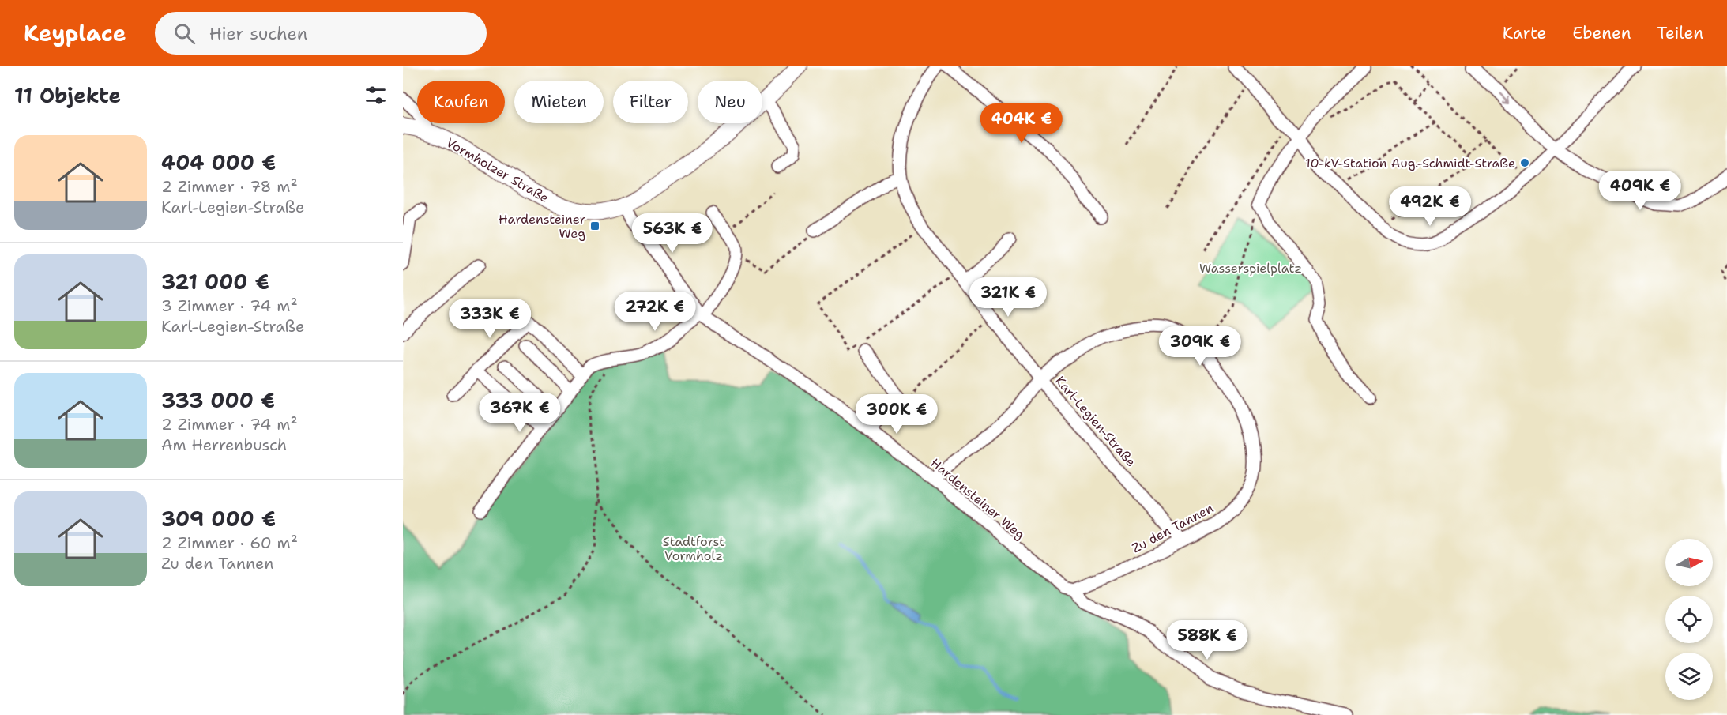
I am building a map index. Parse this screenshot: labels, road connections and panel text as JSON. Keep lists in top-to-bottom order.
{
  "streets": {
    "main road": ["Vormholzer Straße"],
    "street": ["Karl-Legien-Straße", "Hardensteiner Weg", "Zu den Tannen"]
  },
  "crossings": [
    ["Vormholzer Straße", "Hardensteiner Weg"],
    ["Karl-Legien-Straße", "Zu den Tannen"],
    ["Hardensteiner Weg", "Zu den Tannen"]
  ],
  "parks": ["Wasserspielplatz", "Stadtforst Vormholz"],
  "places": {
    "other": ["10-kV-Station Aug.-Schmidt-Straße"],
    "transit": ["Hardensteiner Weg"]
  },
  "north": "right",
  "page": {
    "header": "Keyplace",
    "search": "Hier suchen",
    "nav": ["Karte", "Ebenen", "Teilen"],
    "heading": "11 Objekte",
    "chip": [
      "Kaufen",
      "Mieten",
      "Filter",
      "Neu"
    ],
    "price": [
      "404K €",
      "409K €",
      "492K €",
      "563K €",
      "321K €",
      "272K €",
      "333K €",
      "309K €",
      "367K €",
      "300K €",
      "588K €"
    ],
    "list": [
      {
        "name": "404 000 €",
        "note": "2 Zimmer · 78 m² · Karl-Legien-Straße"
      },
      {
        "name": "321 000 €",
        "note": "3 Zimmer · 74 m² · Karl-Legien-Straße"
      },
      {
        "name": "333 000 €",
        "note": "2 Zimmer · 74 m² · Am Herrenbusch"
      },
      {
        "name": "309 000 €",
        "note": "2 Zimmer · 60 m² · Zu den Tannen"
      }
    ]
  }
}
